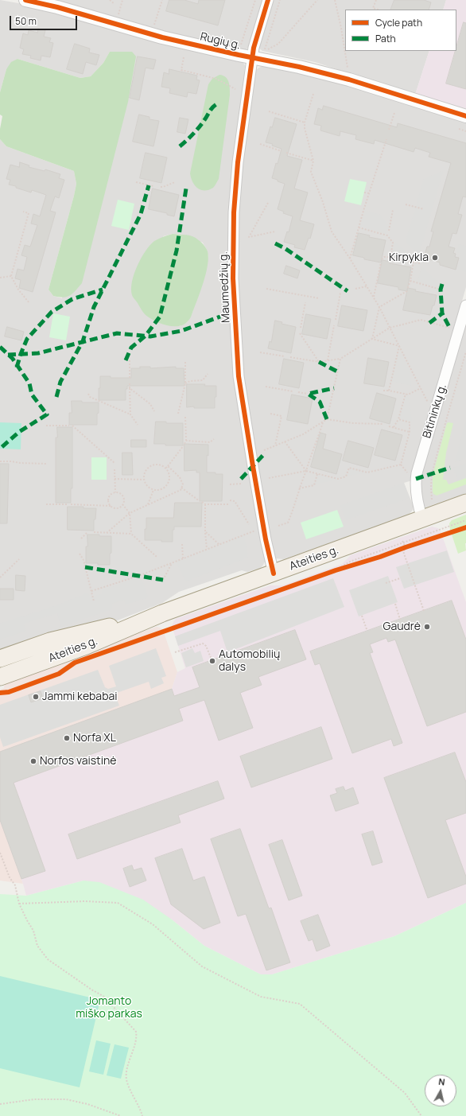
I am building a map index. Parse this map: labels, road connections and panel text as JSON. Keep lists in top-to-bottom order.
{
  "streets": {
    "main road": ["Ateities g."],
    "street": ["Rugių g.", "Maumedžių g.", "Bitininkų g."]
  },
  "crossings": [
    ["Rugių g.", "Maumedžių g."],
    ["Maumedžių g.", "Ateities g."],
    ["Bitininkų g.", "Ateities g."]
  ],
  "parks": ["Jomanto miško parkas"],
  "places": [
    "Kirpykla",
    "Gaudrė",
    "Automobilių dalys",
    "Jammi kebabai",
    "Norfa XL",
    "Norfos vaistinė"
  ],
  "legend": ["Cycle path", "Path"],
  "scale_bar": "50 m",
  "north": "top"
}
